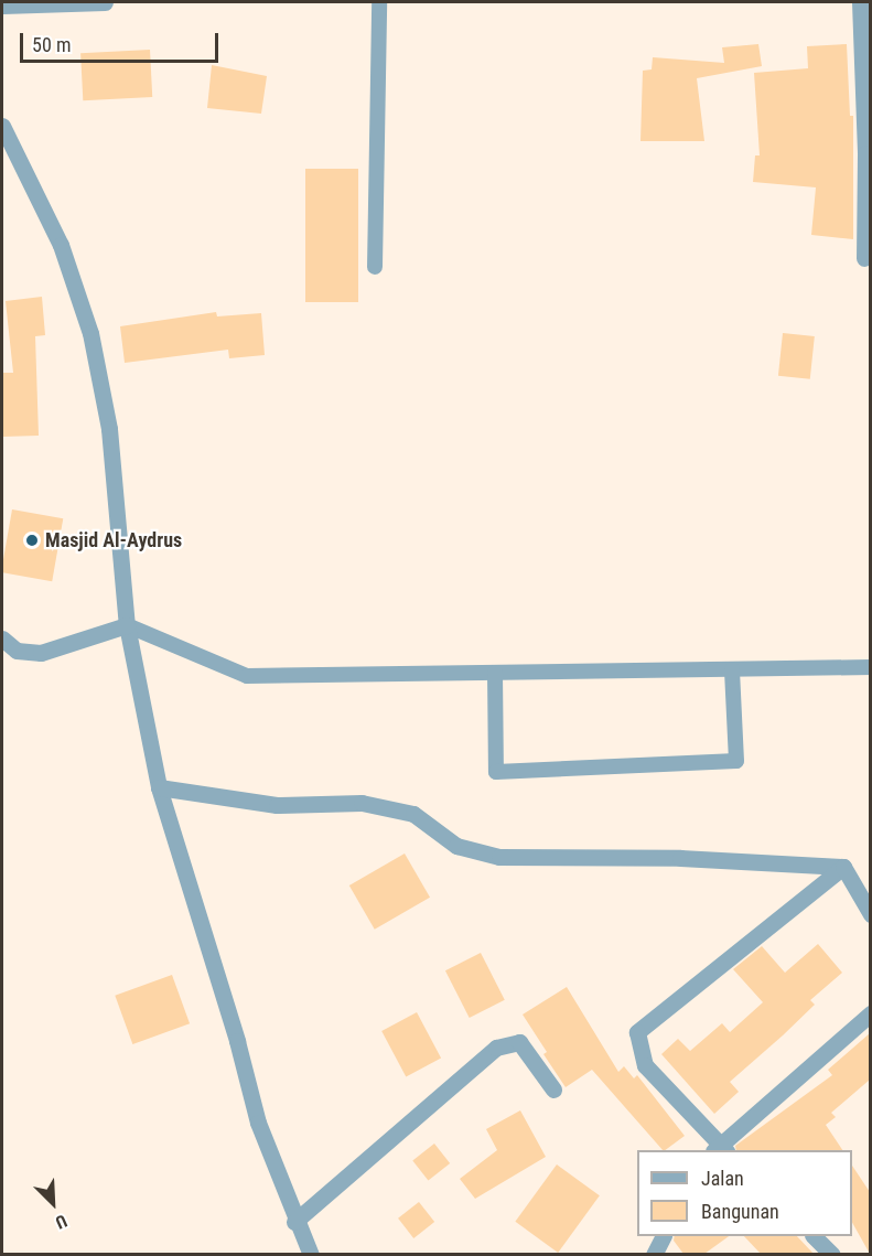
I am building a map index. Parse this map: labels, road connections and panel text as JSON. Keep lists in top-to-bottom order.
{
  "places": ["Masjid Al-Aydrus"],
  "legend": ["Jalan", "Bangunan"],
  "scale_bar": "50 m",
  "north": "bottom right"
}
